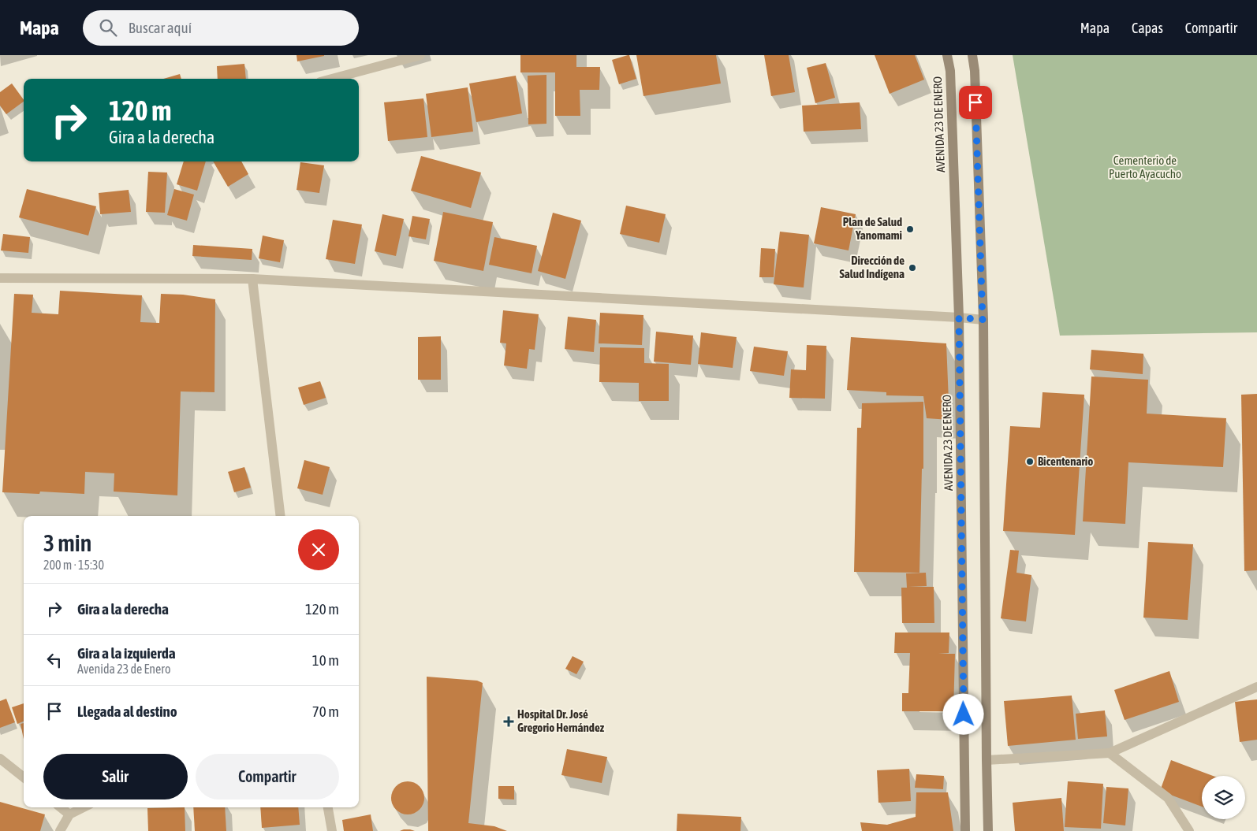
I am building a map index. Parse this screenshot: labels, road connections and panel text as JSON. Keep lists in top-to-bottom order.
{
  "streets": {
    "main road": ["AVENIDA 23 DE ENERO"]
  },
  "parks": ["Cementerio de Puerto Ayacucho"],
  "places": {
    "other": ["Plan de Salud Yanomami", "Dirección de Salud Indígena", "Bicentenario"],
    "health": ["Hospital Dr. José Gregorio Hernández"]
  },
  "page": {
    "header": "Mapa",
    "search": "Buscar aquí",
    "nav": ["Mapa", "Capas", "Compartir"],
    "turn": ["120 m", "Gira a la derecha"],
    "heading": ["3 min", "200 m · 15:30"],
    "list": [
      {
        "name": "Gira a la derecha",
        "value": "120 m"
      },
      {
        "name": "Gira a la izquierda",
        "note": "Avenida 23 de Enero",
        "value": "10 m"
      },
      {
        "name": "Llegada al destino",
        "value": "70 m"
      }
    ],
    "buttons": ["Salir", "Compartir"]
  }
}
